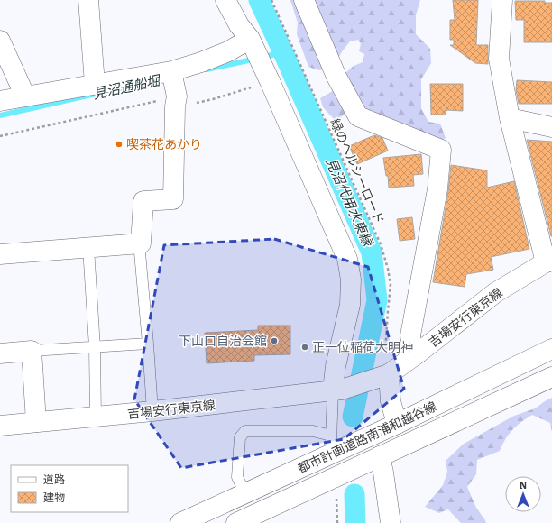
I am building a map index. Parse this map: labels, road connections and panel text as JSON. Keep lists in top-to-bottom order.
{
  "streets": {
    "street": ["吉場安行東京線", "都市計画道路南浦和越谷線"],
    "path": ["緑のヘルシーロード"]
  },
  "crossings": [
    ["緑のヘルシーロード", "吉場安行東京線"]
  ],
  "water": ["見沼通船堀", "見沼代用水東縁"],
  "places": ["喫茶花あかり", "下山口自治会館", "正一位稲荷大明神"],
  "legend": ["道路", "建物"],
  "north": "top"
}
